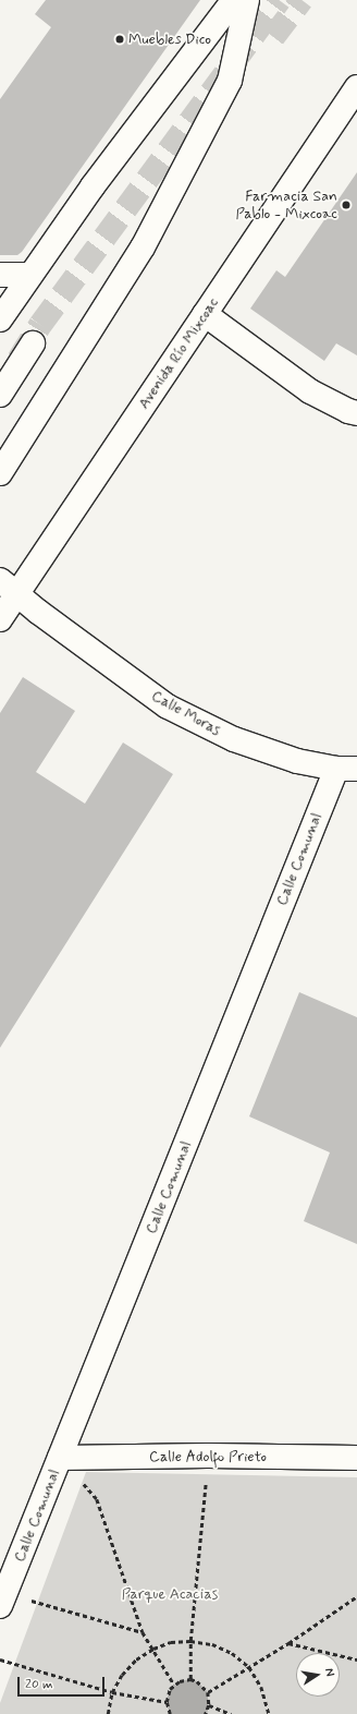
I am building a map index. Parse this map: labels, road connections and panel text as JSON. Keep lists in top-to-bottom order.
{
  "streets": {
    "main road": [
      "Avenida Río Mixcoac",
      "Calle Moras",
      "Calle Comunal",
      "Calle Adolfo Prieto"
    ]
  },
  "crossings": [
    ["Avenida Río Mixcoac", "Calle Moras"],
    ["Calle Moras", "Calle Comunal"],
    ["Calle Comunal", "Calle Adolfo Prieto"]
  ],
  "parks": ["Parque Acacias"],
  "places": ["Muebles Dico", "Farmacia San Pablo - Mixcoac"],
  "scale_bar": "20 m",
  "north": "right"
}
